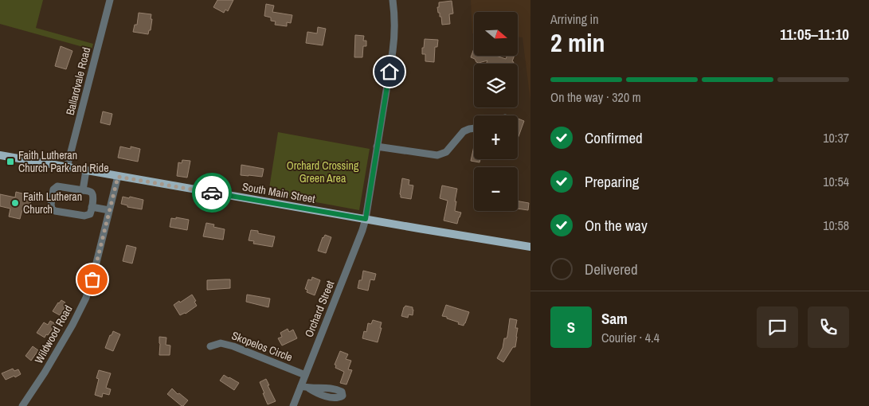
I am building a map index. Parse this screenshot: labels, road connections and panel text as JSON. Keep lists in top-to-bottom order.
{
  "streets": {
    "main road": ["South Main Street"],
    "street": [
      "Ballardvale Road",
      "Orchard Street",
      "Wildwood Road",
      "Skopelos Circle"
    ]
  },
  "crossings": [
    ["Ballardvale Road", "South Main Street"],
    ["South Main Street", "Orchard Street"],
    ["South Main Street", "Wildwood Road"],
    ["Orchard Street", "Skopelos Circle"]
  ],
  "parks": ["Orchard Crossing Green Area"],
  "places": {
    "transit": ["Faith Lutheran Church Park and Ride"],
    "other": ["Faith Lutheran Church"]
  },
  "north": "right",
  "page": {
    "heading": ["2 min", "Arriving in", "11:05–11:10"],
    "panel": ["Sam", "Courier · 4.4"],
    "map_buttons": ["+", "−"],
    "bar": "On the way · 320 m",
    "list": [
      ["Confirmed", "10:37"],
      ["Preparing", "10:54"],
      ["On the way", "10:58"],
      "Delivered"
    ],
    "round": "S"
  }
}
